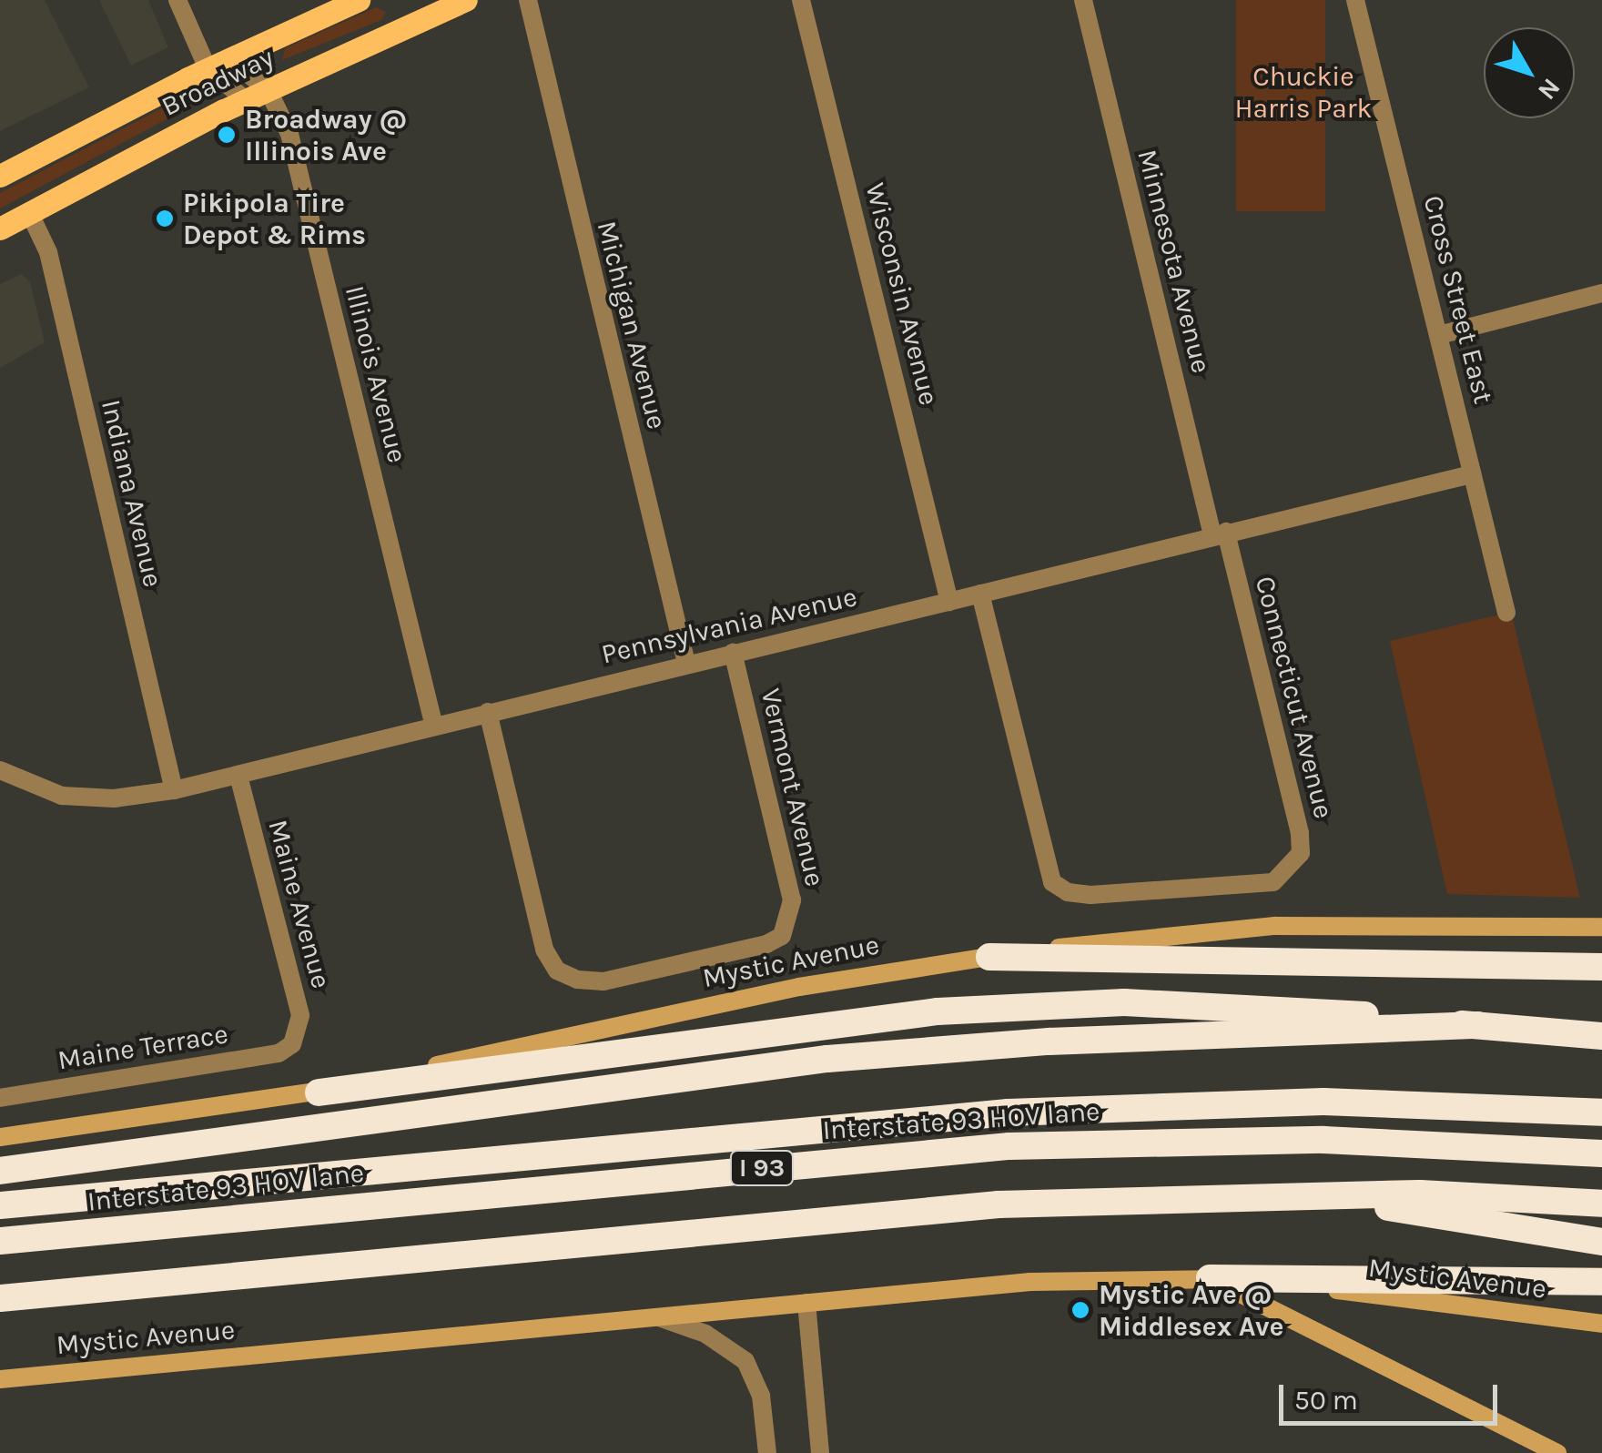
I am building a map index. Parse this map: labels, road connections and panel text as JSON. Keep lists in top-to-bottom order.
{
  "streets": {
    "highway": ["Interstate 93 HOV lane", "I 93"],
    "main road": ["Broadway", "Mystic Avenue"],
    "street": [
      "Minnesota Avenue",
      "Wisconsin Avenue",
      "Cross Street East",
      "Michigan Avenue",
      "Illinois Avenue",
      "Indiana Avenue",
      "Pennsylvania Avenue",
      "Connecticut Avenue",
      "Vermont Avenue",
      "Maine Avenue",
      "Maine Terrace"
    ]
  },
  "crossings": [
    ["Broadway", "Illinois Avenue"],
    ["Broadway", "Indiana Avenue"],
    ["Minnesota Avenue", "Pennsylvania Avenue"],
    ["Minnesota Avenue", "Connecticut Avenue"],
    ["Wisconsin Avenue", "Pennsylvania Avenue"],
    ["Cross Street East", "Pennsylvania Avenue"],
    ["Michigan Avenue", "Pennsylvania Avenue"],
    ["Illinois Avenue", "Pennsylvania Avenue"],
    ["Indiana Avenue", "Pennsylvania Avenue"],
    ["Pennsylvania Avenue", "Connecticut Avenue"],
    ["Pennsylvania Avenue", "Vermont Avenue"],
    ["Pennsylvania Avenue", "Maine Avenue"],
    ["Maine Avenue", "Maine Terrace"]
  ],
  "parks": ["Chuckie Harris Park"],
  "places": ["Broadway @ Illinois Ave", "Pikipola Tire Depot & Rims", "Mystic Ave @ Middlesex Ave"],
  "scale_bar": "50 m",
  "north": "bottom right"
}
